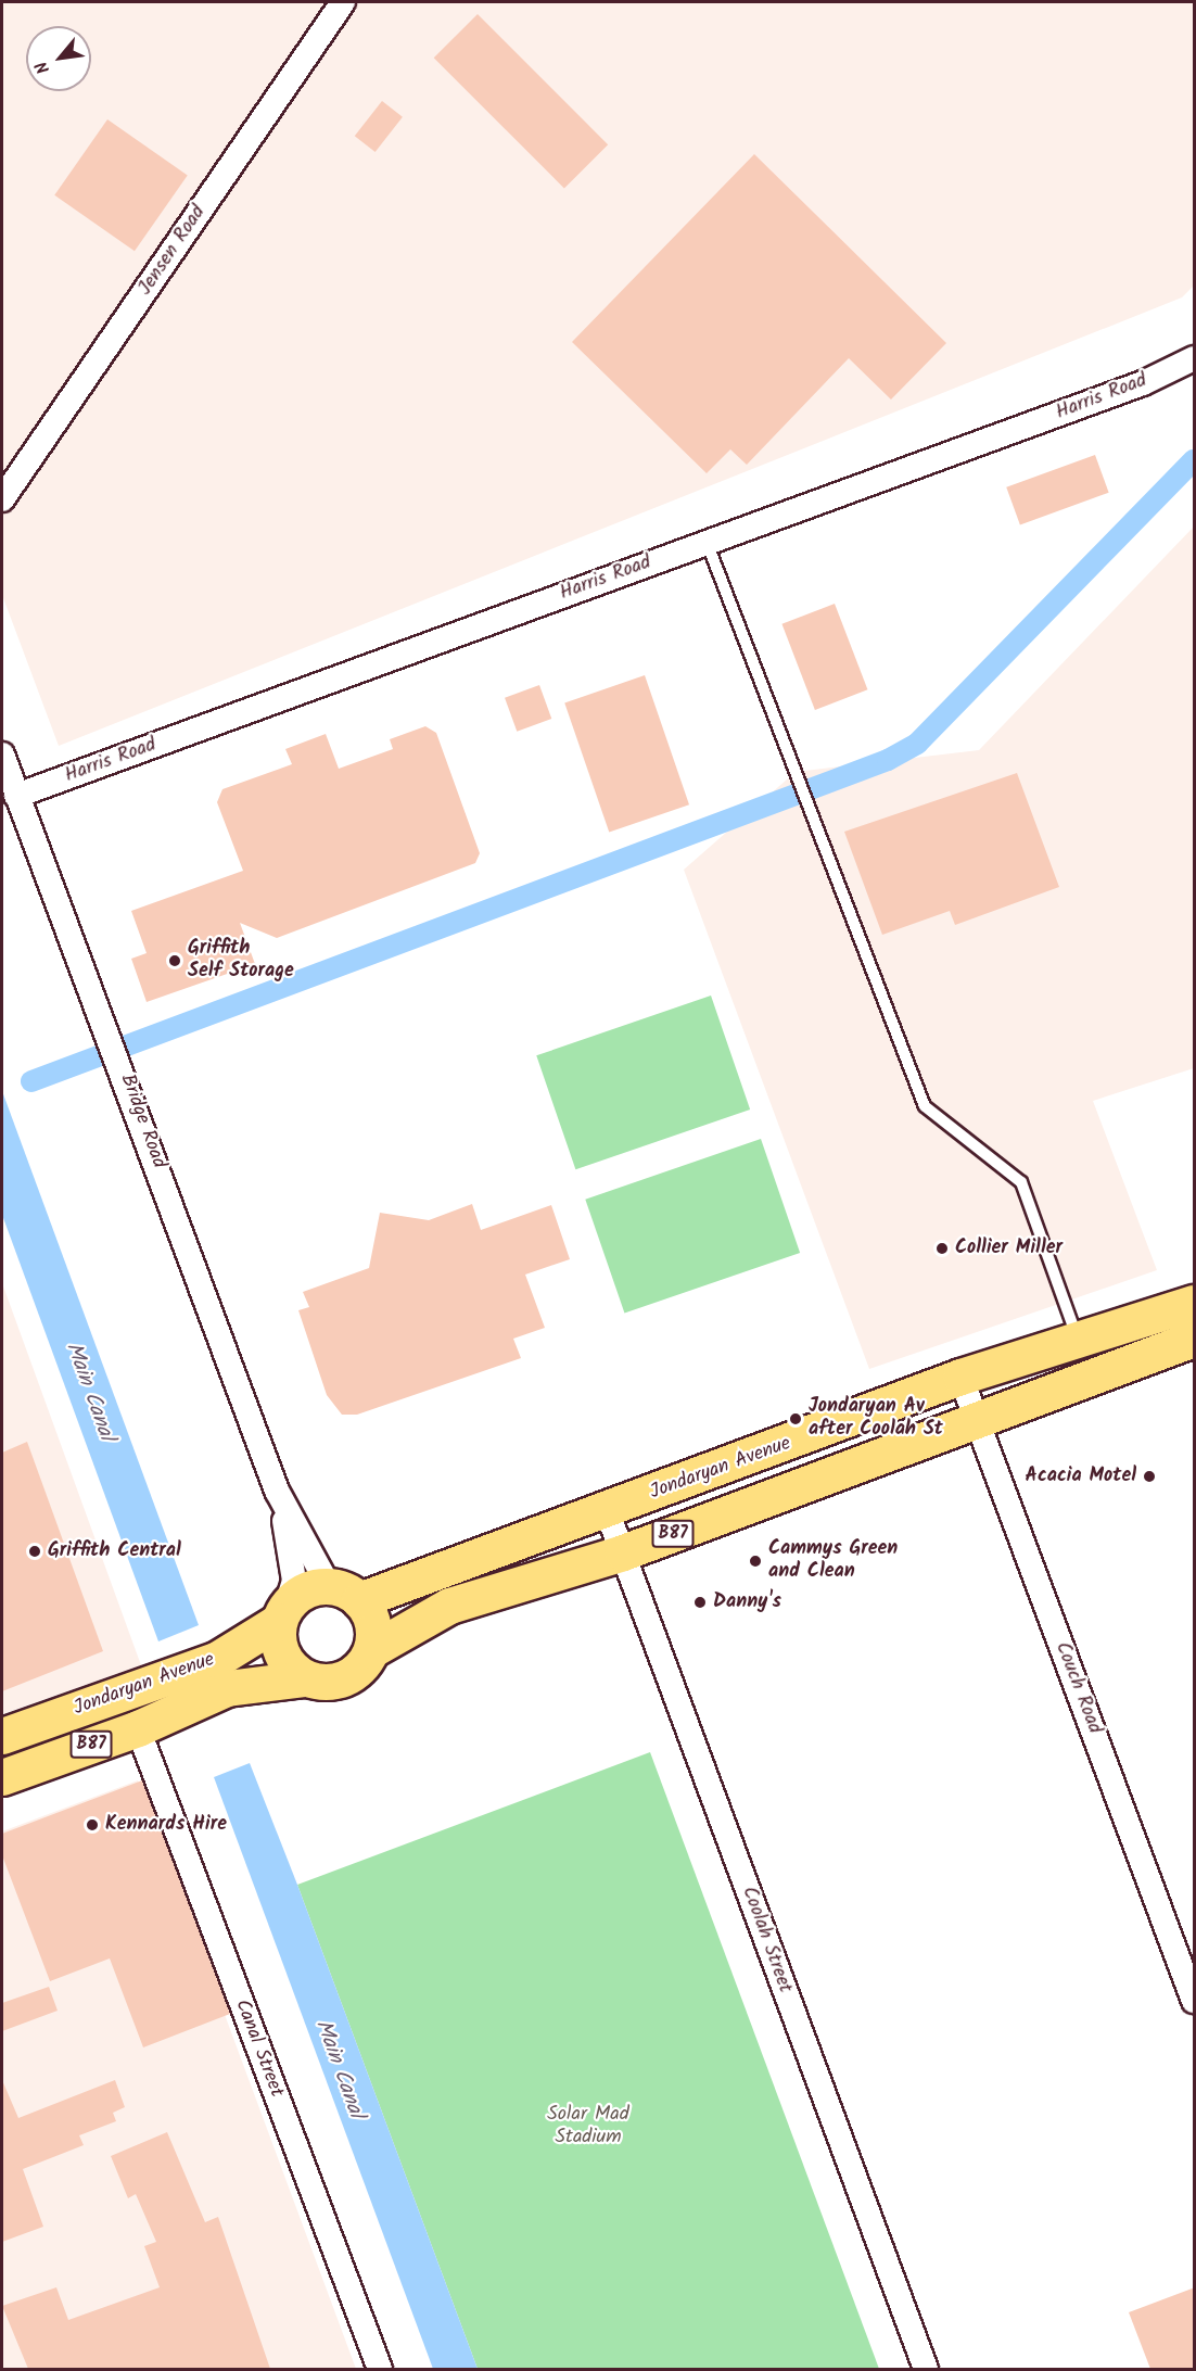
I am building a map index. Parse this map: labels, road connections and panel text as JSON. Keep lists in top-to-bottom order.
{
  "streets": {
    "main road": ["Jondaryan Avenue", "B87"],
    "street": [
      "Jensen Road",
      "Harris Road",
      "Bridge Road",
      "Couch Road",
      "Coolah Street",
      "Canal Street"
    ]
  },
  "crossings": [
    ["Harris Road", "Bridge Road"],
    ["Bridge Road", "Jondaryan Avenue"],
    ["Bridge Road", "B87"],
    ["Jondaryan Avenue", "B87"],
    ["Jondaryan Avenue", "Couch Road"],
    ["Jondaryan Avenue", "Coolah Street"],
    ["Jondaryan Avenue", "Canal Street"],
    ["B87", "Couch Road"],
    ["B87", "Coolah Street"]
  ],
  "water": ["Main Canal"],
  "parks": ["Solar Mad Stadium"],
  "places": [
    "Griffith Self Storage",
    "Collier Miller",
    "Jondaryan Av after Coolah St",
    "Acacia Motel",
    "Griffith Central",
    "Cammys Green and Clean",
    "Danny's",
    "Kennards Hire"
  ],
  "north": "bottom left"
}
